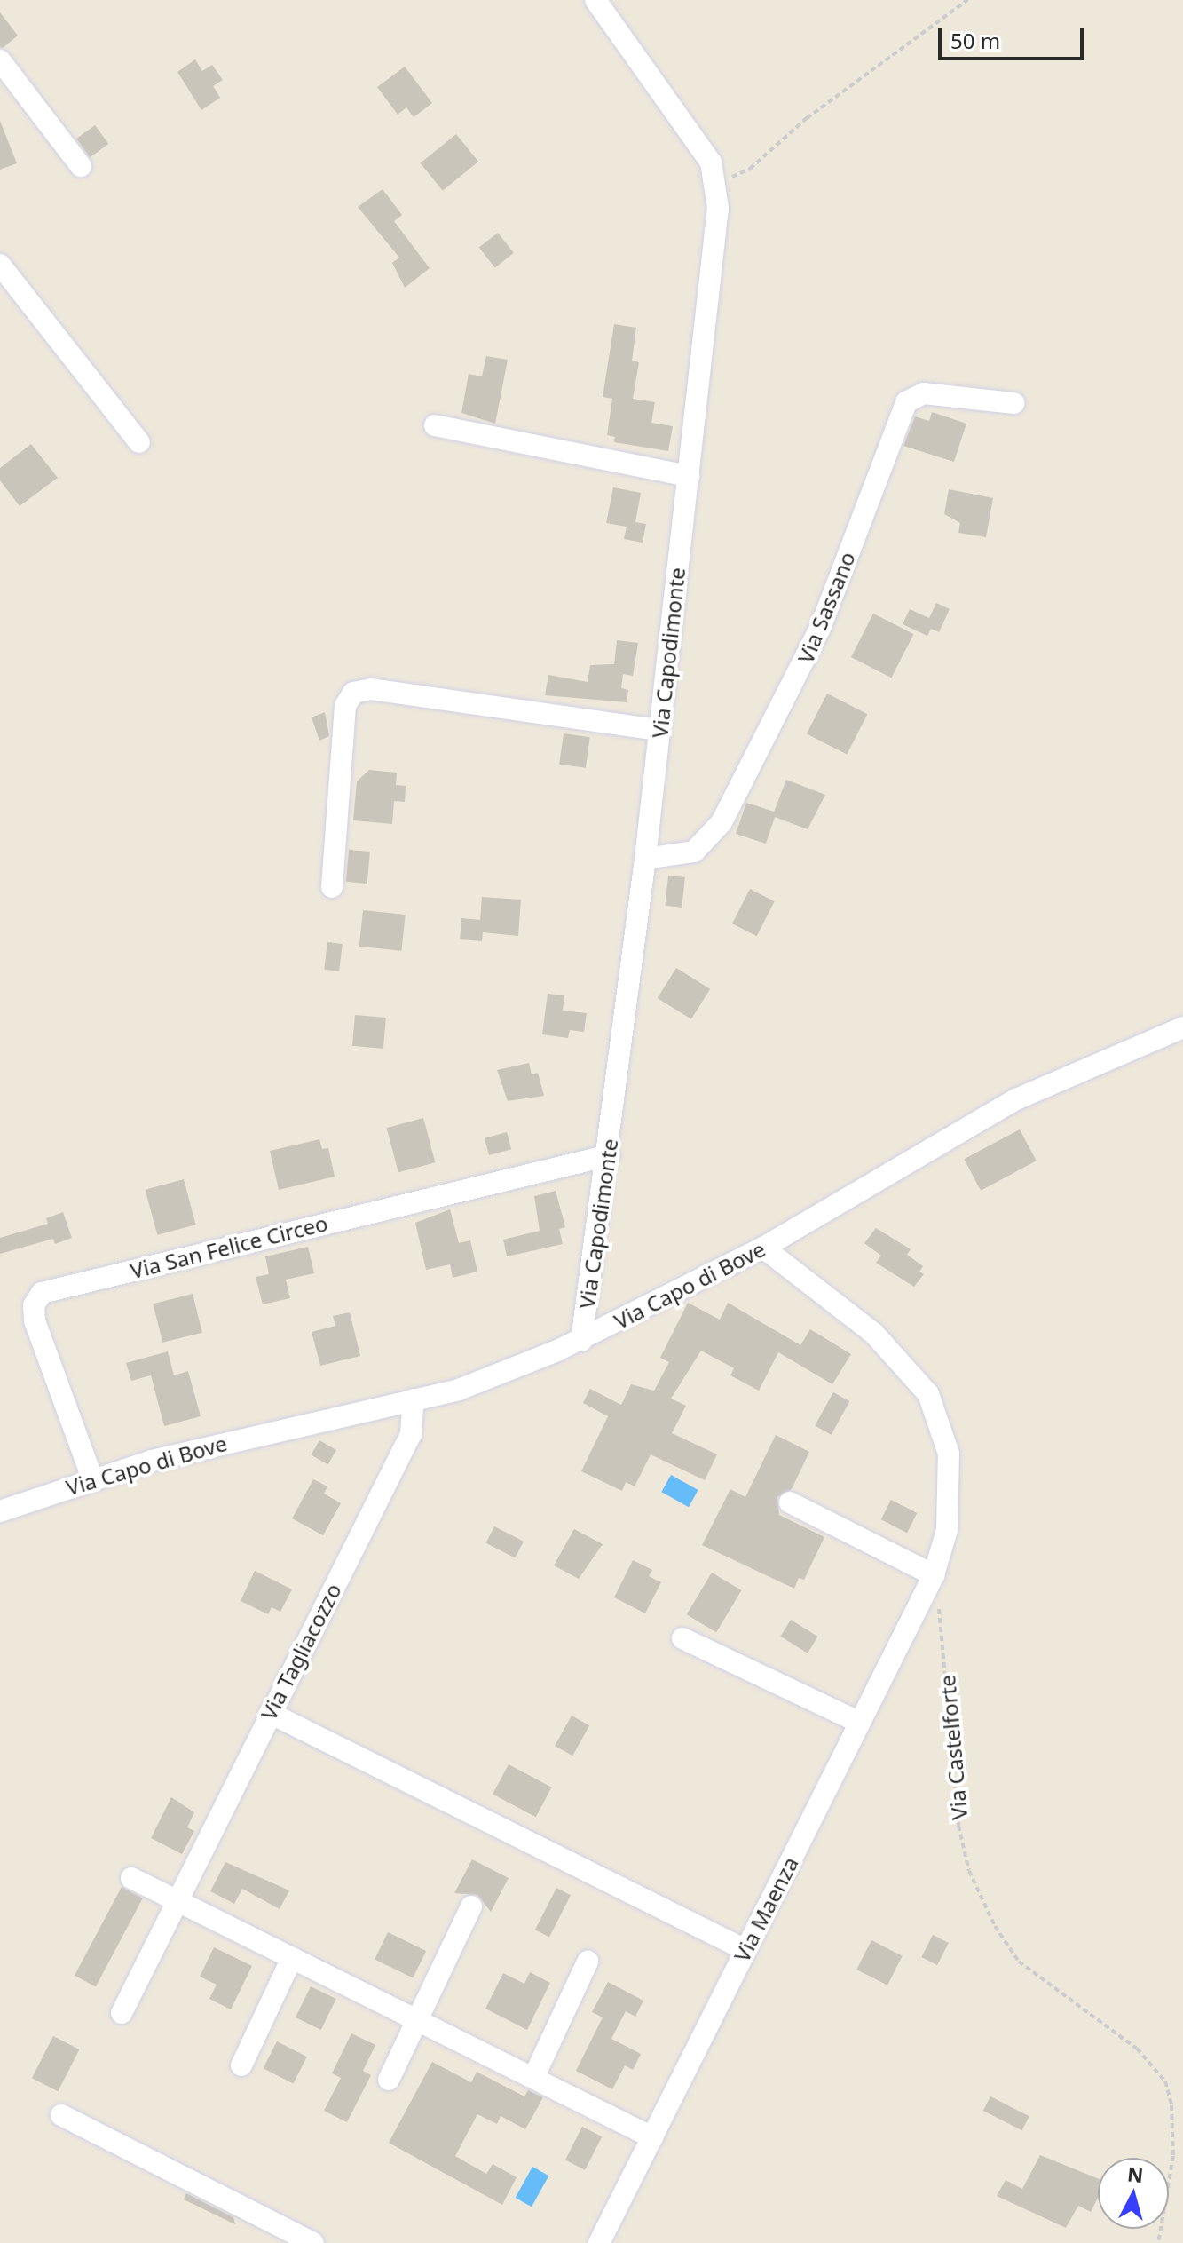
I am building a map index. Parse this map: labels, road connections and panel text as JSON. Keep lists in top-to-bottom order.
{
  "streets": {
    "street": [
      "Via Sassano",
      "Via Capodimonte",
      "Via San Felice Circeo",
      "Via Capo di Bove",
      "Via Tagliacozzo",
      "Via Maenza"
    ],
    "path": ["Via Castelforte"]
  },
  "crossings": [
    ["Via Sassano", "Via Capodimonte"],
    ["Via Capodimonte", "Via San Felice Circeo"],
    ["Via Capodimonte", "Via Capo di Bove"],
    ["Via San Felice Circeo", "Via Capo di Bove"],
    ["Via Capo di Bove", "Via Tagliacozzo"],
    ["Via Castelforte", "Via Maenza"]
  ],
  "scale_bar": "50 m",
  "north": "top"
}
